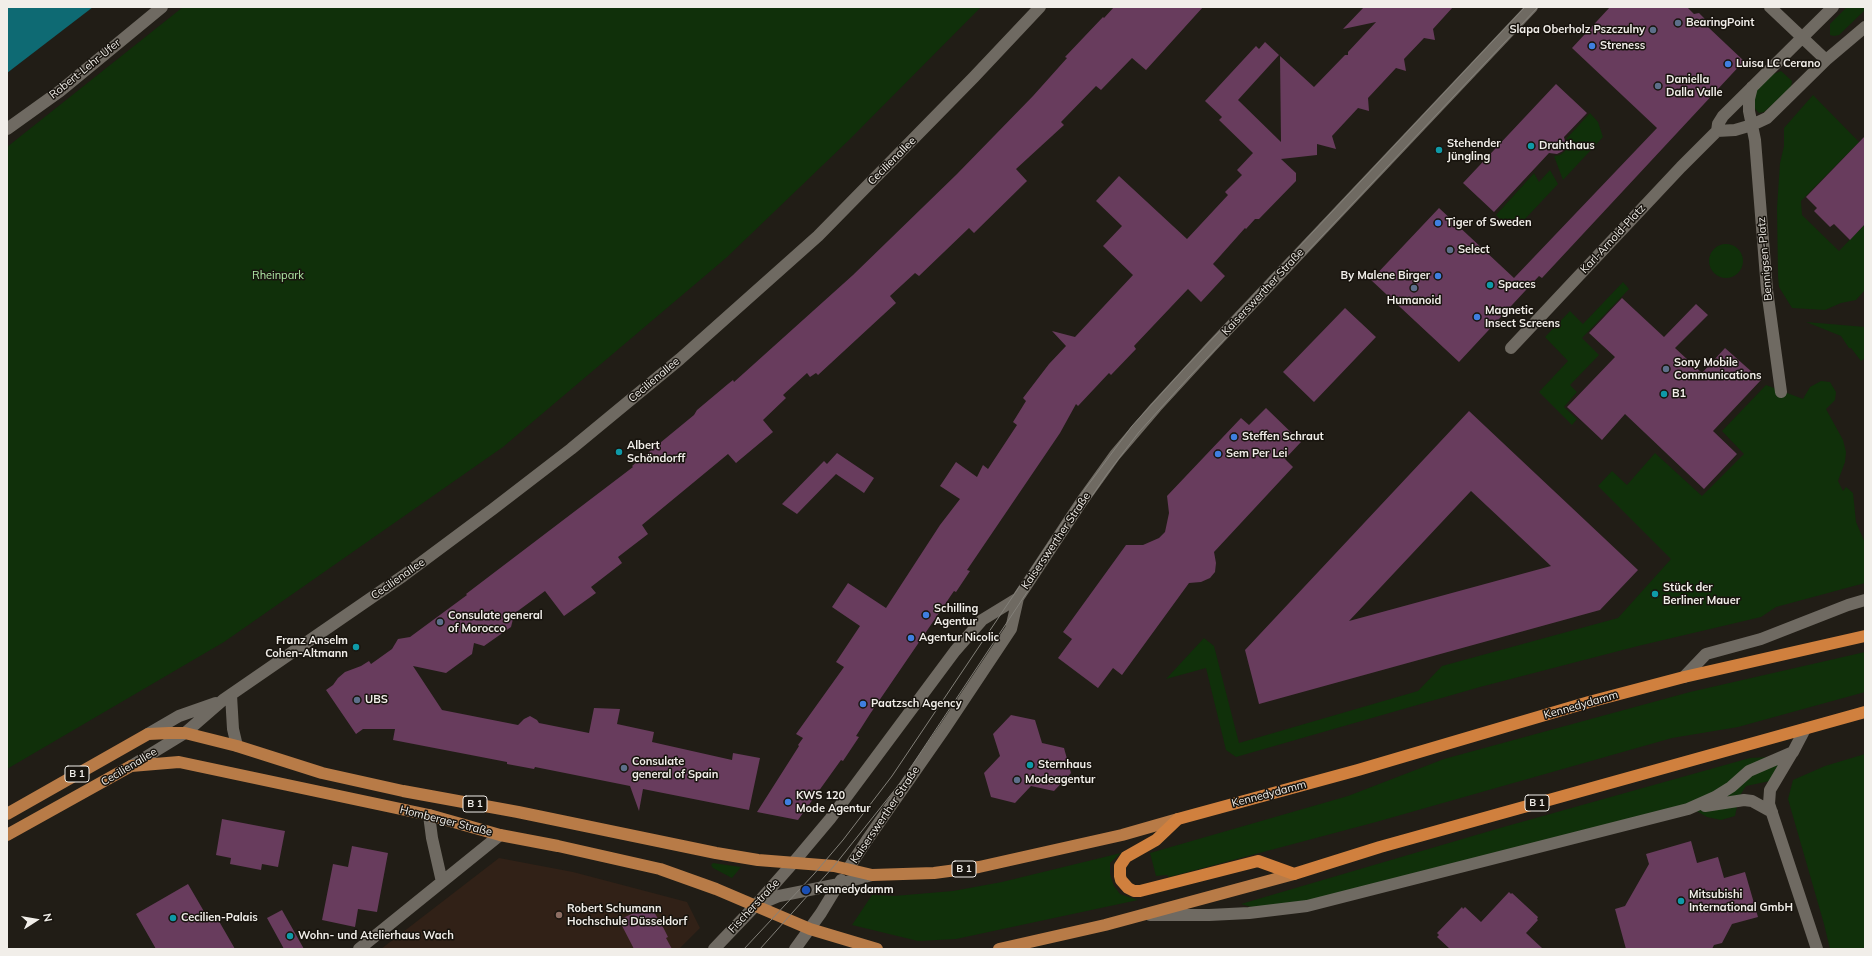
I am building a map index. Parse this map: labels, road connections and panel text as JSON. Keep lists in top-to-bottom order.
{
  "streets": {
    "highway": ["Kennedydamm", "B 1"],
    "main road": ["Cecilienallee", "Homberger Straße"],
    "street": [
      "Robert-Lehr-Ufer",
      "Karl-Arnold-Platz",
      "Bennigsen-Platz",
      "Kaiserswerther Straße",
      "Fischerstraße"
    ]
  },
  "crossings": [
    ["Cecilienallee", "B 1"],
    ["Cecilienallee", "Homberger Straße"],
    ["Kaiserswerther Straße", "Kennedydamm"],
    ["Kaiserswerther Straße", "B 1"],
    ["Kaiserswerther Straße", "Homberger Straße"],
    ["Kaiserswerther Straße", "Fischerstraße"],
    ["Kennedydamm", "B 1"],
    ["B 1", "Homberger Straße"],
    ["B 1", "Fischerstraße"],
    ["Homberger Straße", "Fischerstraße"]
  ],
  "parks": ["Rheinpark"],
  "places": [
    "BearingPoint",
    "Slapa Oberholz Pszczulny",
    "Streness",
    "Luisa LC Cerano",
    "Daniella Dalla Valle",
    "Drahthaus",
    "Stehender Jüngling",
    "Tiger of Sweden",
    "Select",
    "By Malene Birger",
    "Spaces",
    "Humanoid",
    "Magnetic Insect Screens",
    "Sony Mobile Communications",
    "B1",
    "Steffen Schraut",
    "Albert Schöndorff",
    "Sem Per Lei",
    "Stück der Berliner Mauer",
    "Schilling Agentur",
    "Consulate general of Morocco",
    "Agentur Nicolic",
    "Franz Anselm Cohen-Altmann",
    "UBS",
    "Paatzsch Agency",
    "Sternhaus",
    "Consulate general of Spain",
    "Modeagentur",
    "KWS 120 Mode Agentur",
    "Kennedydamm",
    "Mitsubishi International GmbH",
    "Robert Schumann Hochschule Düsseldorf",
    "Cecilien-Palais",
    "Wohn- und Atelierhaus Wach"
  ],
  "north": "right"
}
